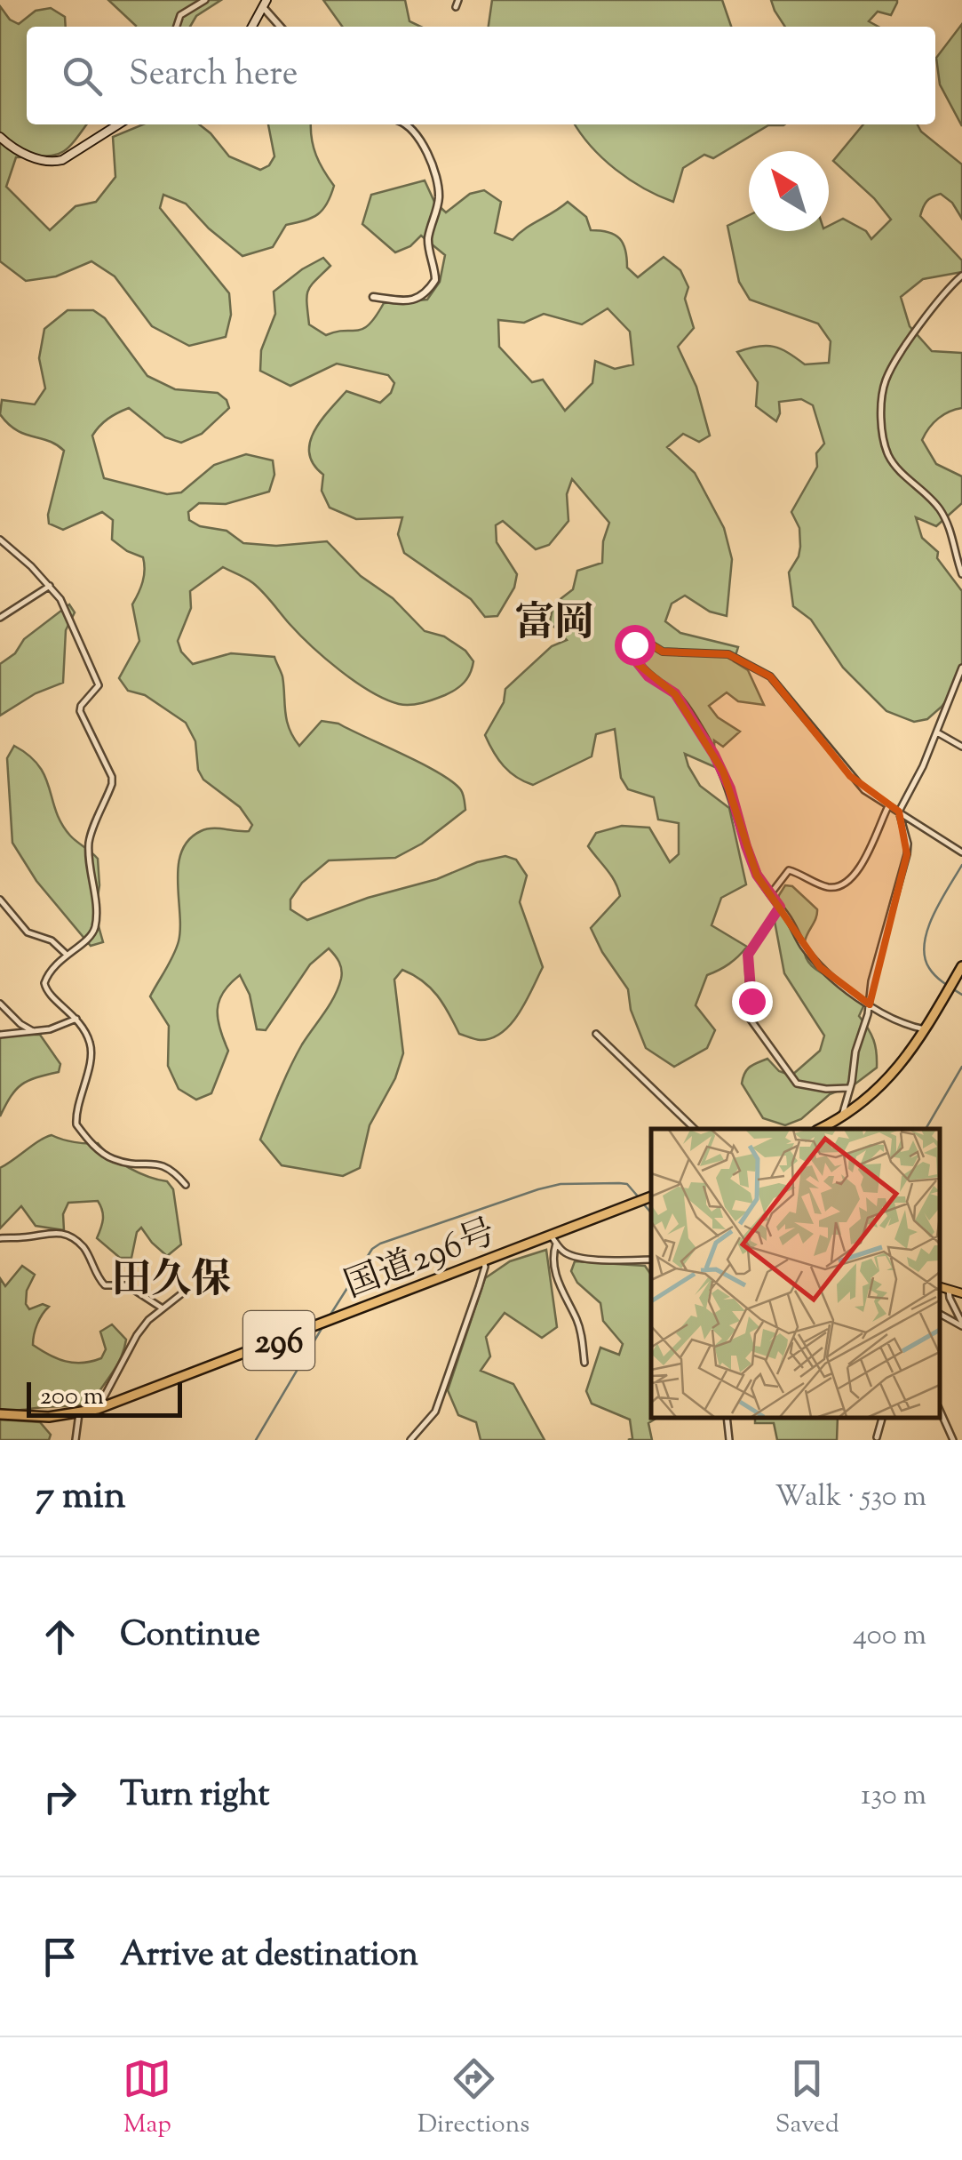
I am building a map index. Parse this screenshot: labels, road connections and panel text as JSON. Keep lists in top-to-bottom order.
{
  "streets": {
    "highway": ["国道296号", "296"]
  },
  "districts": ["富岡", "田久保"],
  "scale_bar": "200 m",
  "north": "top left",
  "page": {
    "search": "Search here",
    "scale": "200 m",
    "heading": ["7 min", "Walk · 530 m"],
    "list": [
      ["Continue", "400 m"],
      ["Turn right", "130 m"],
      "Arrive at destination"
    ],
    "nav": ["Map", "Directions", "Saved"]
  }
}
